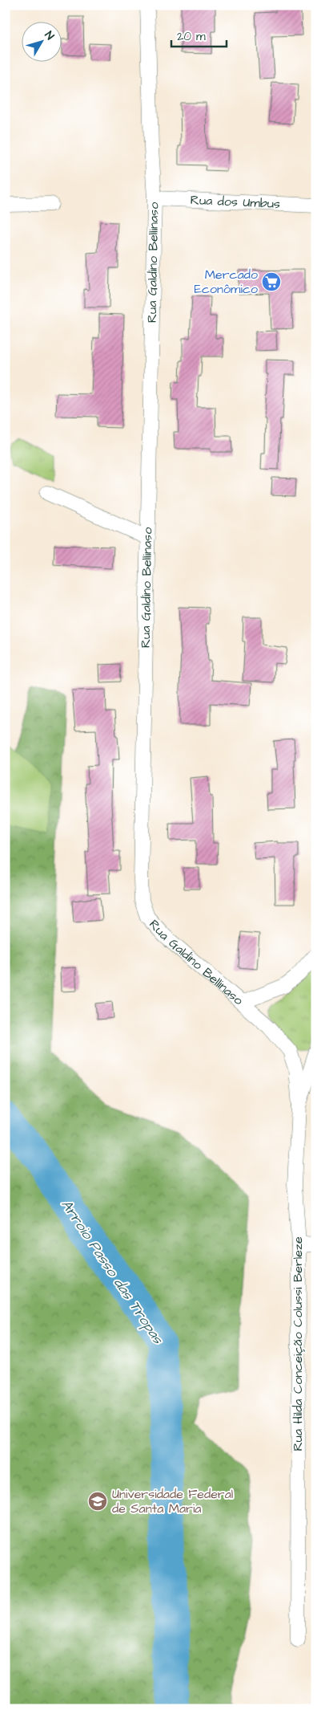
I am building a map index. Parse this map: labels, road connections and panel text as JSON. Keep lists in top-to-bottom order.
{
  "streets": {
    "street": ["Rua dos Umbus", "Rua Galdino Bellinaso", "Rua Hilda Conceição Colussi Berleze"]
  },
  "crossings": [
    ["Rua dos Umbus", "Rua Galdino Bellinaso"],
    ["Rua Galdino Bellinaso", "Rua Hilda Conceição Colussi Berleze"]
  ],
  "water": ["Arroio Passo das Tropas"],
  "places": {
    "supermarket": ["Mercado Econômico"],
    "school or university": ["Universidade Federal de Santa Maria"]
  },
  "scale_bar": "20 m",
  "north": "top right"
}
